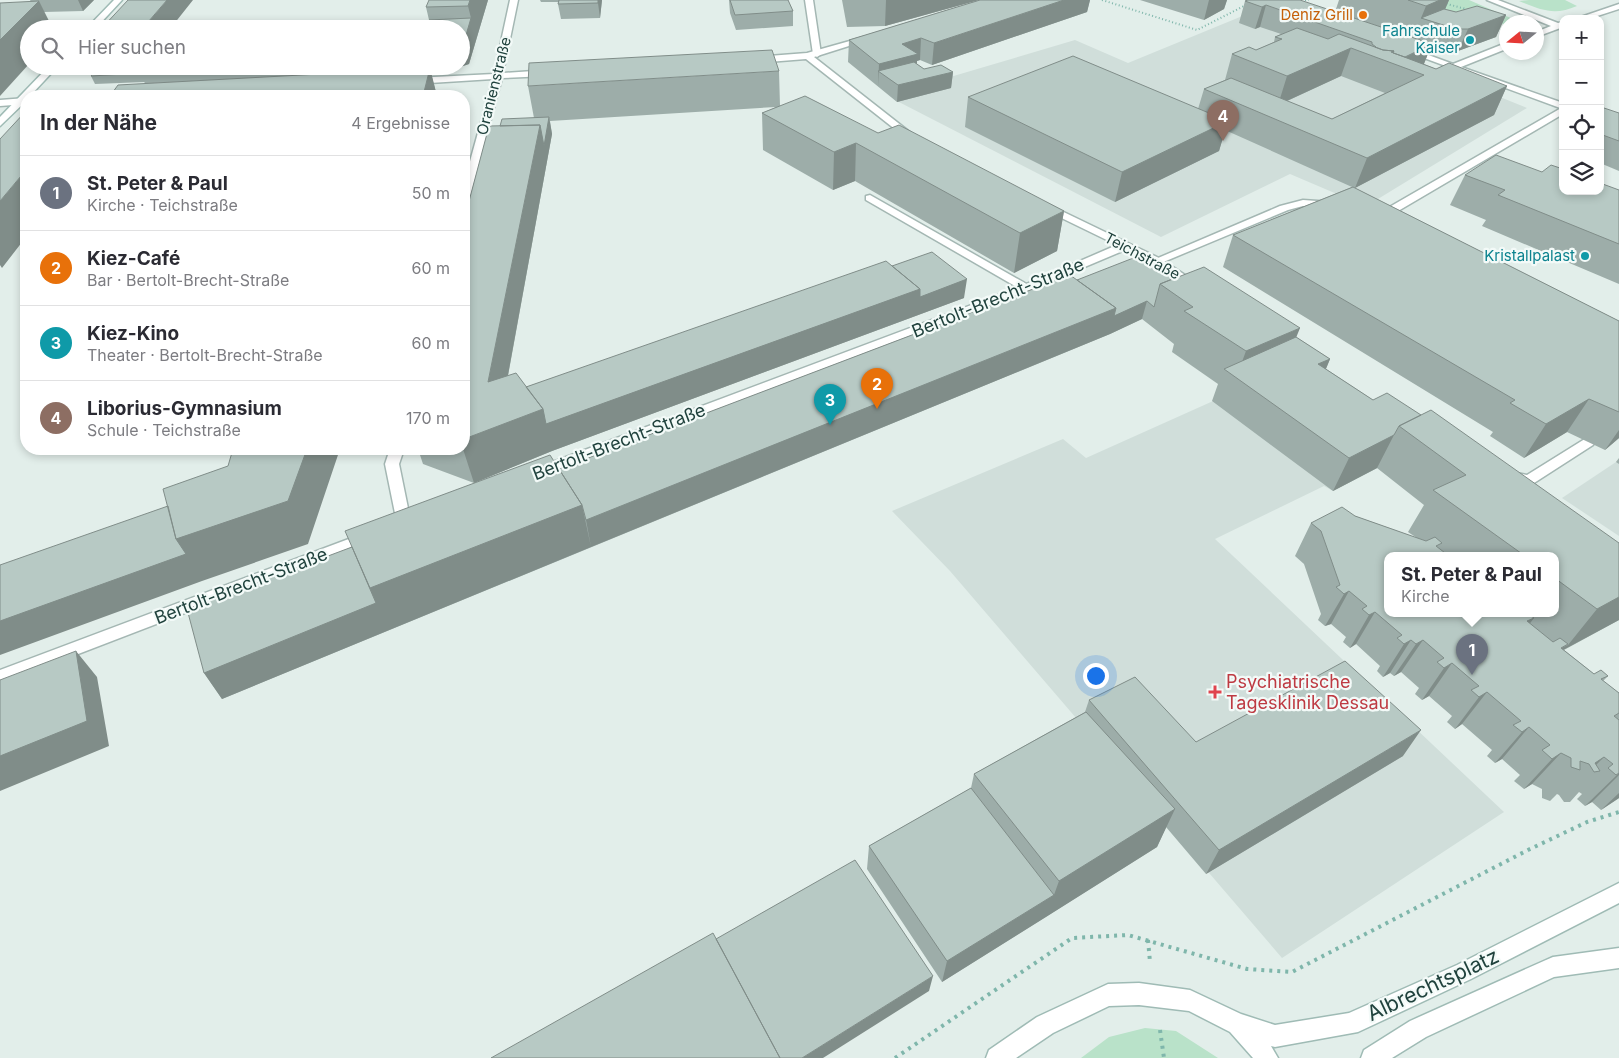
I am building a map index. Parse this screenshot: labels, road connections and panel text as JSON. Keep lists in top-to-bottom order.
{
  "streets": {
    "street": [
      "Oranienstraße",
      "Teichstraße",
      "Bertolt-Brecht-Straße",
      "Albrechtsplatz"
    ]
  },
  "crossings": [
    ["Teichstraße", "Bertolt-Brecht-Straße"]
  ],
  "places": {
    "other": ["Deniz Grill", "Fahrschule Kaiser", "Kristallpalast"],
    "health": ["Psychiatrische Tagesklinik Dessau"]
  },
  "north": "left",
  "page": {
    "map_buttons": ["+", "−"],
    "search": "Hier suchen",
    "heading": ["In der Nähe", "4 Ergebnisse"],
    "pins": [
      "4",
      "2",
      "3",
      "1"
    ],
    "list": [
      {
        "mark": "1",
        "name": "St. Peter & Paul",
        "note": "Kirche · Teichstraße",
        "value": "50 m"
      },
      {
        "mark": "2",
        "name": "Kiez-Café",
        "note": "Bar · Bertolt-Brecht-Straße",
        "value": "60 m"
      },
      {
        "mark": "3",
        "name": "Kiez-Kino",
        "note": "Theater · Bertolt-Brecht-Straße",
        "value": "60 m"
      },
      {
        "mark": "4",
        "name": "Liborius-Gymnasium",
        "note": "Schule · Teichstraße",
        "value": "170 m"
      }
    ],
    "popup": ["St. Peter & Paul", "Kirche"]
  }
}
